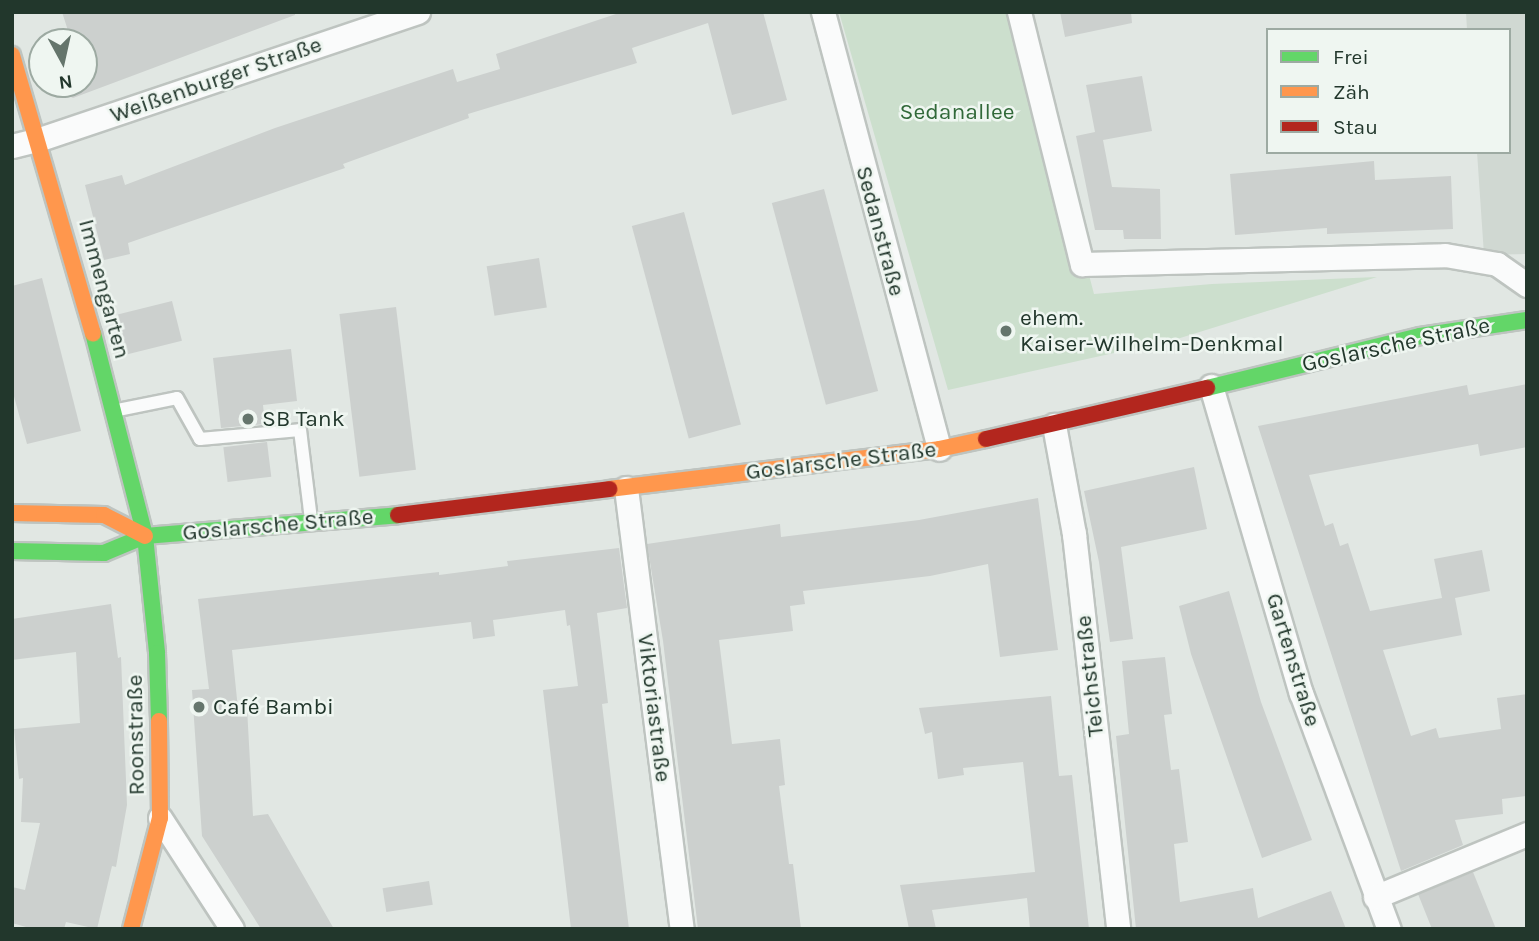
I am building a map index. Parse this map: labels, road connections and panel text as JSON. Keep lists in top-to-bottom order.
{
  "streets": {
    "main road": ["Immengarten", "Goslarsche Straße", "Roonstraße"],
    "street": [
      "Weißenburger Straße",
      "Sedanstraße",
      "Gartenstraße",
      "Teichstraße",
      "Viktoriastraße"
    ]
  },
  "crossings": [
    ["Weißenburger Straße", "Immengarten"],
    ["Sedanstraße", "Goslarsche Straße"],
    ["Immengarten", "Goslarsche Straße"],
    ["Immengarten", "Roonstraße"],
    ["Goslarsche Straße", "Gartenstraße"],
    ["Goslarsche Straße", "Teichstraße"],
    ["Goslarsche Straße", "Viktoriastraße"],
    ["Goslarsche Straße", "Roonstraße"]
  ],
  "parks": ["Sedanallee"],
  "places": ["ehem. Kaiser-Wilhelm-Denkmal", "SB Tank", "Café Bambi"],
  "legend": ["Frei", "Zäh", "Stau"],
  "north": "bottom"
}
